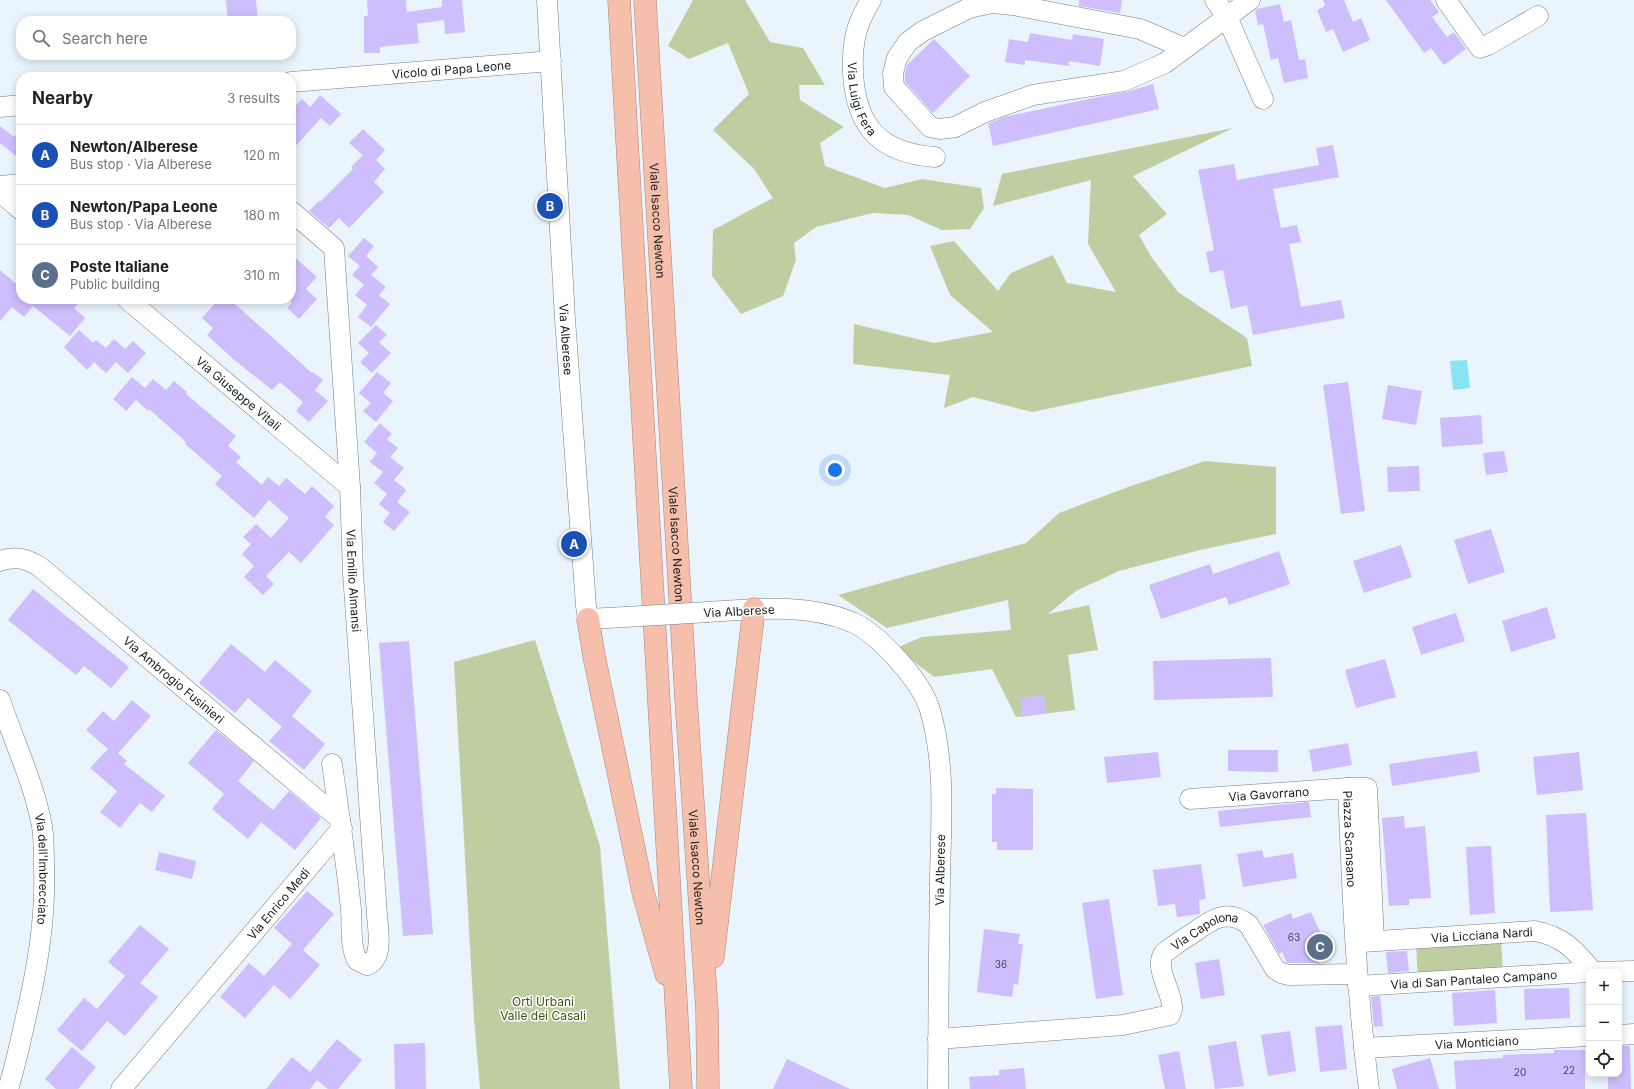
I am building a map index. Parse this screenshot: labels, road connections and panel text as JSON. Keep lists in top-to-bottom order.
{
  "streets": {
    "highway": ["Viale Isacco Newton"],
    "street": [
      "Vicolo di Papa Leone",
      "Via Luigi Fera",
      "Via Alberese",
      "Via Giuseppe Vitali",
      "Via Emilio Almansi",
      "Via Ambrogio Fusinieri",
      "Via Gavorrano",
      "Piazza Scansano",
      "Via dell'Imbrecciato",
      "Via Enrico Medi",
      "Via Capolona",
      "Via Licciana Nardi",
      "Via di San Pantaleo Campano",
      "Via Monticiano"
    ]
  },
  "crossings": [
    ["Vicolo di Papa Leone", "Via Alberese"],
    ["Via Alberese", "Via Capolona"],
    ["Via Giuseppe Vitali", "Via Emilio Almansi"],
    ["Via Emilio Almansi", "Via Ambrogio Fusinieri"],
    ["Via Emilio Almansi", "Via Enrico Medi"],
    ["Via Ambrogio Fusinieri", "Via Enrico Medi"],
    ["Via Gavorrano", "Piazza Scansano"],
    ["Piazza Scansano", "Via Licciana Nardi"],
    ["Via Capolona", "Via di San Pantaleo Campano"]
  ],
  "parks": ["Orti Urbani Valle dei Casali"],
  "house_numbers": [
    "63",
    "36",
    "22",
    "20"
  ],
  "page": {
    "search": "Search here",
    "heading": ["Nearby", "3 results"],
    "list": [
      {
        "mark": "A",
        "name": "Newton/Alberese",
        "note": "Bus stop · Via Alberese",
        "value": "120 m"
      },
      {
        "mark": "B",
        "name": "Newton/Papa Leone",
        "note": "Bus stop · Via Alberese",
        "value": "180 m"
      },
      {
        "mark": "C",
        "name": "Poste Italiane",
        "note": "Public building",
        "value": "310 m"
      }
    ],
    "pins": ["B", "A", "C"],
    "map_buttons": ["+", "−"]
  }
}
